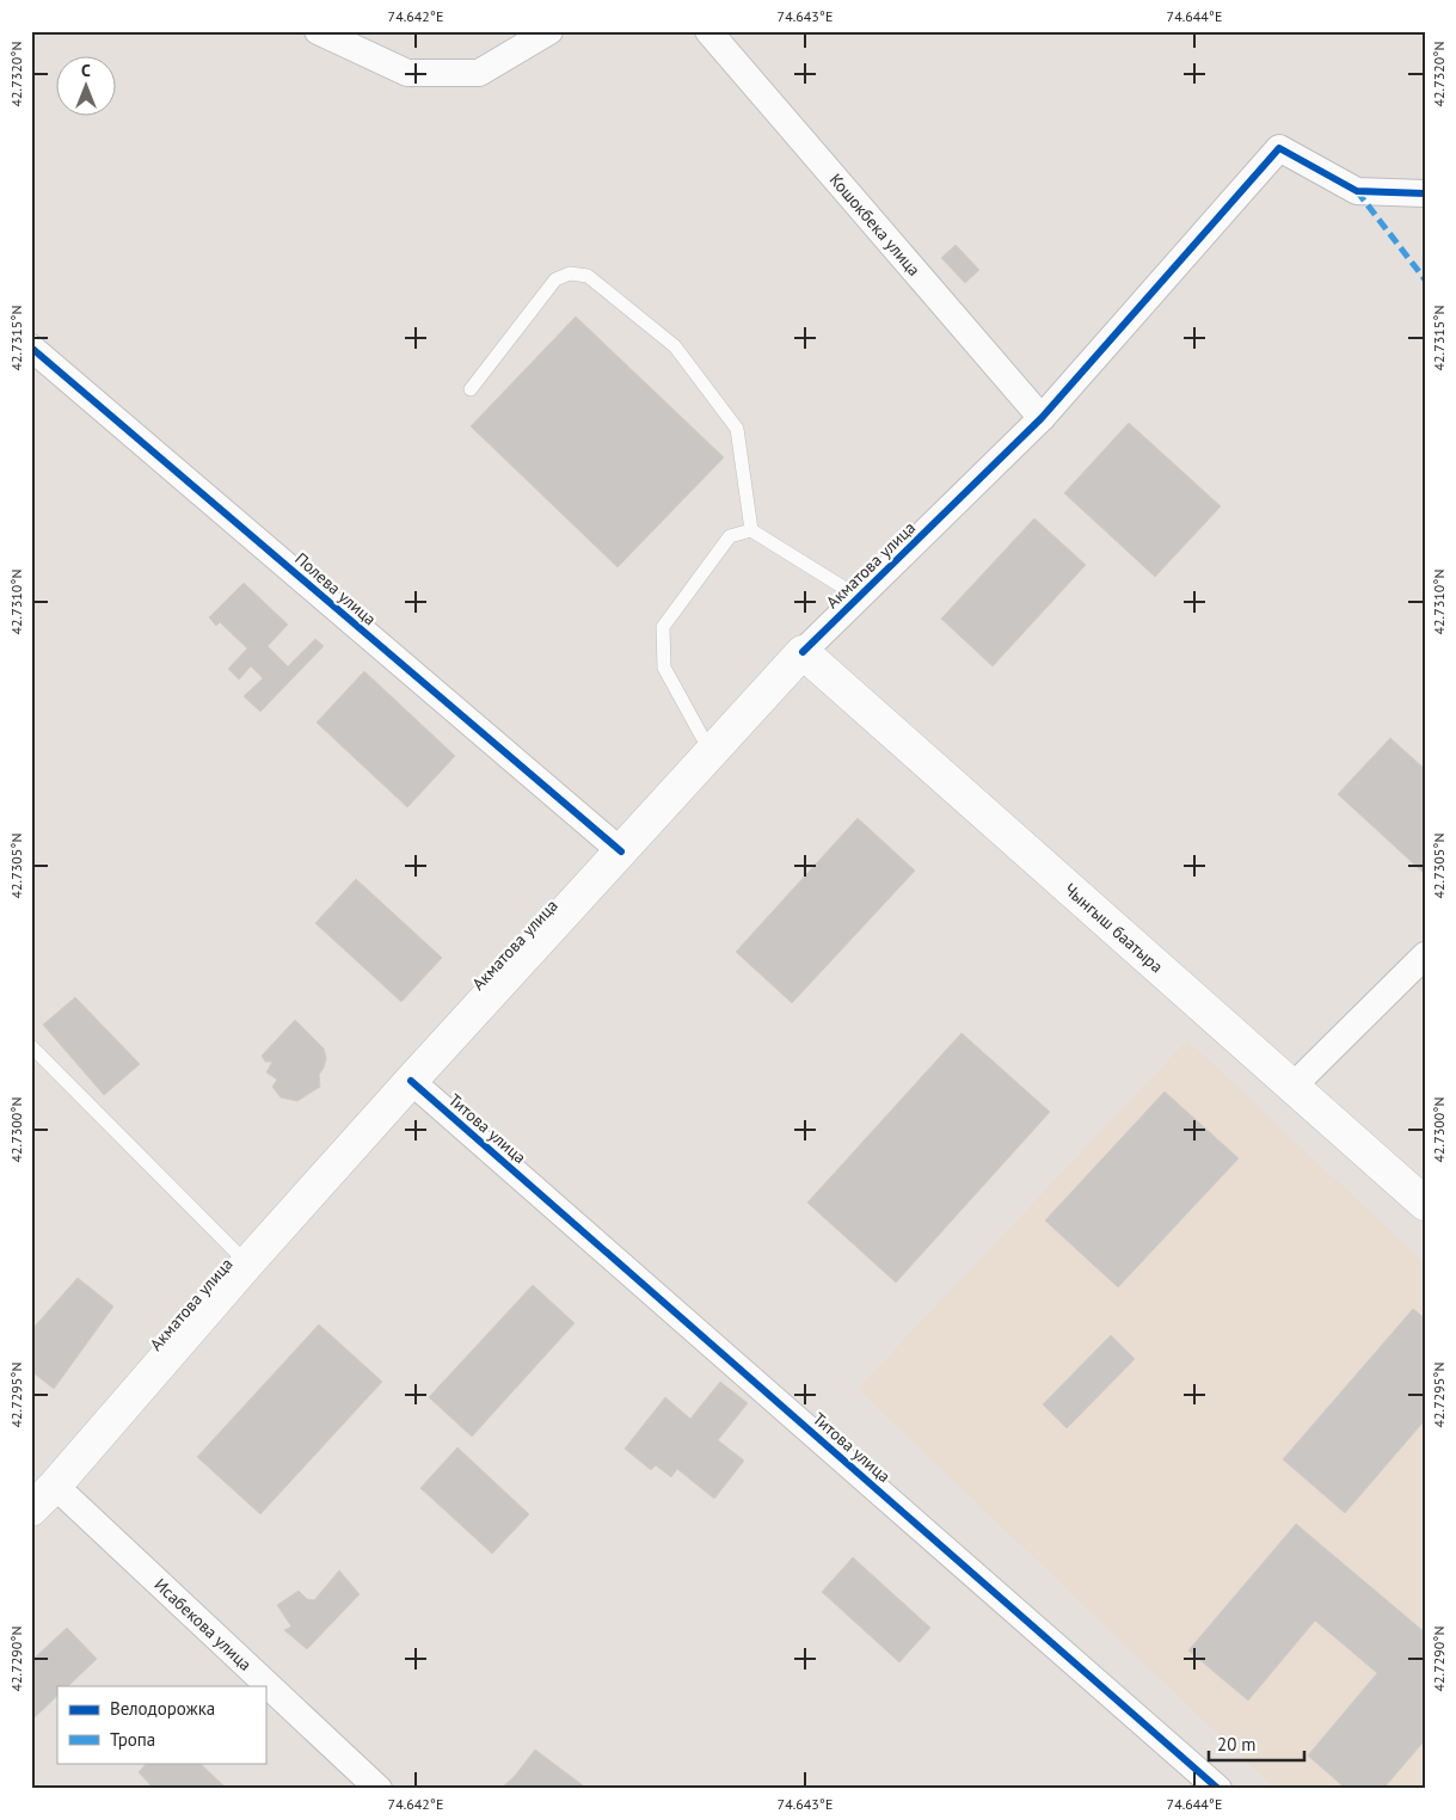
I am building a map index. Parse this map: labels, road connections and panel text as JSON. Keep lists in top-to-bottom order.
{
  "streets": {
    "main road": ["Акматова улица", "Чынгыш баатыра"],
    "street": [
      "Кошокбека улица",
      "Полева улица",
      "Титова улица",
      "Исабекова улица"
    ]
  },
  "crossings": [
    ["Кошокбека улица", "Акматова улица"],
    ["Акматова улица", "Полева улица"],
    ["Акматова улица", "Чынгыш баатыра"],
    ["Акматова улица", "Титова улица"],
    ["Акматова улица", "Исабекова улица"]
  ],
  "legend": ["Велодорожка", "Тропа"],
  "scale_bar": "20 m",
  "north": "top",
  "coordinates": [
    "74.642°E",
    "74.643°E",
    "74.644°E",
    "42.7320°N",
    "42.7315°N",
    "42.7310°N",
    "42.7305°N",
    "42.7300°N",
    "42.7295°N",
    "42.7290°N"
  ]
}
